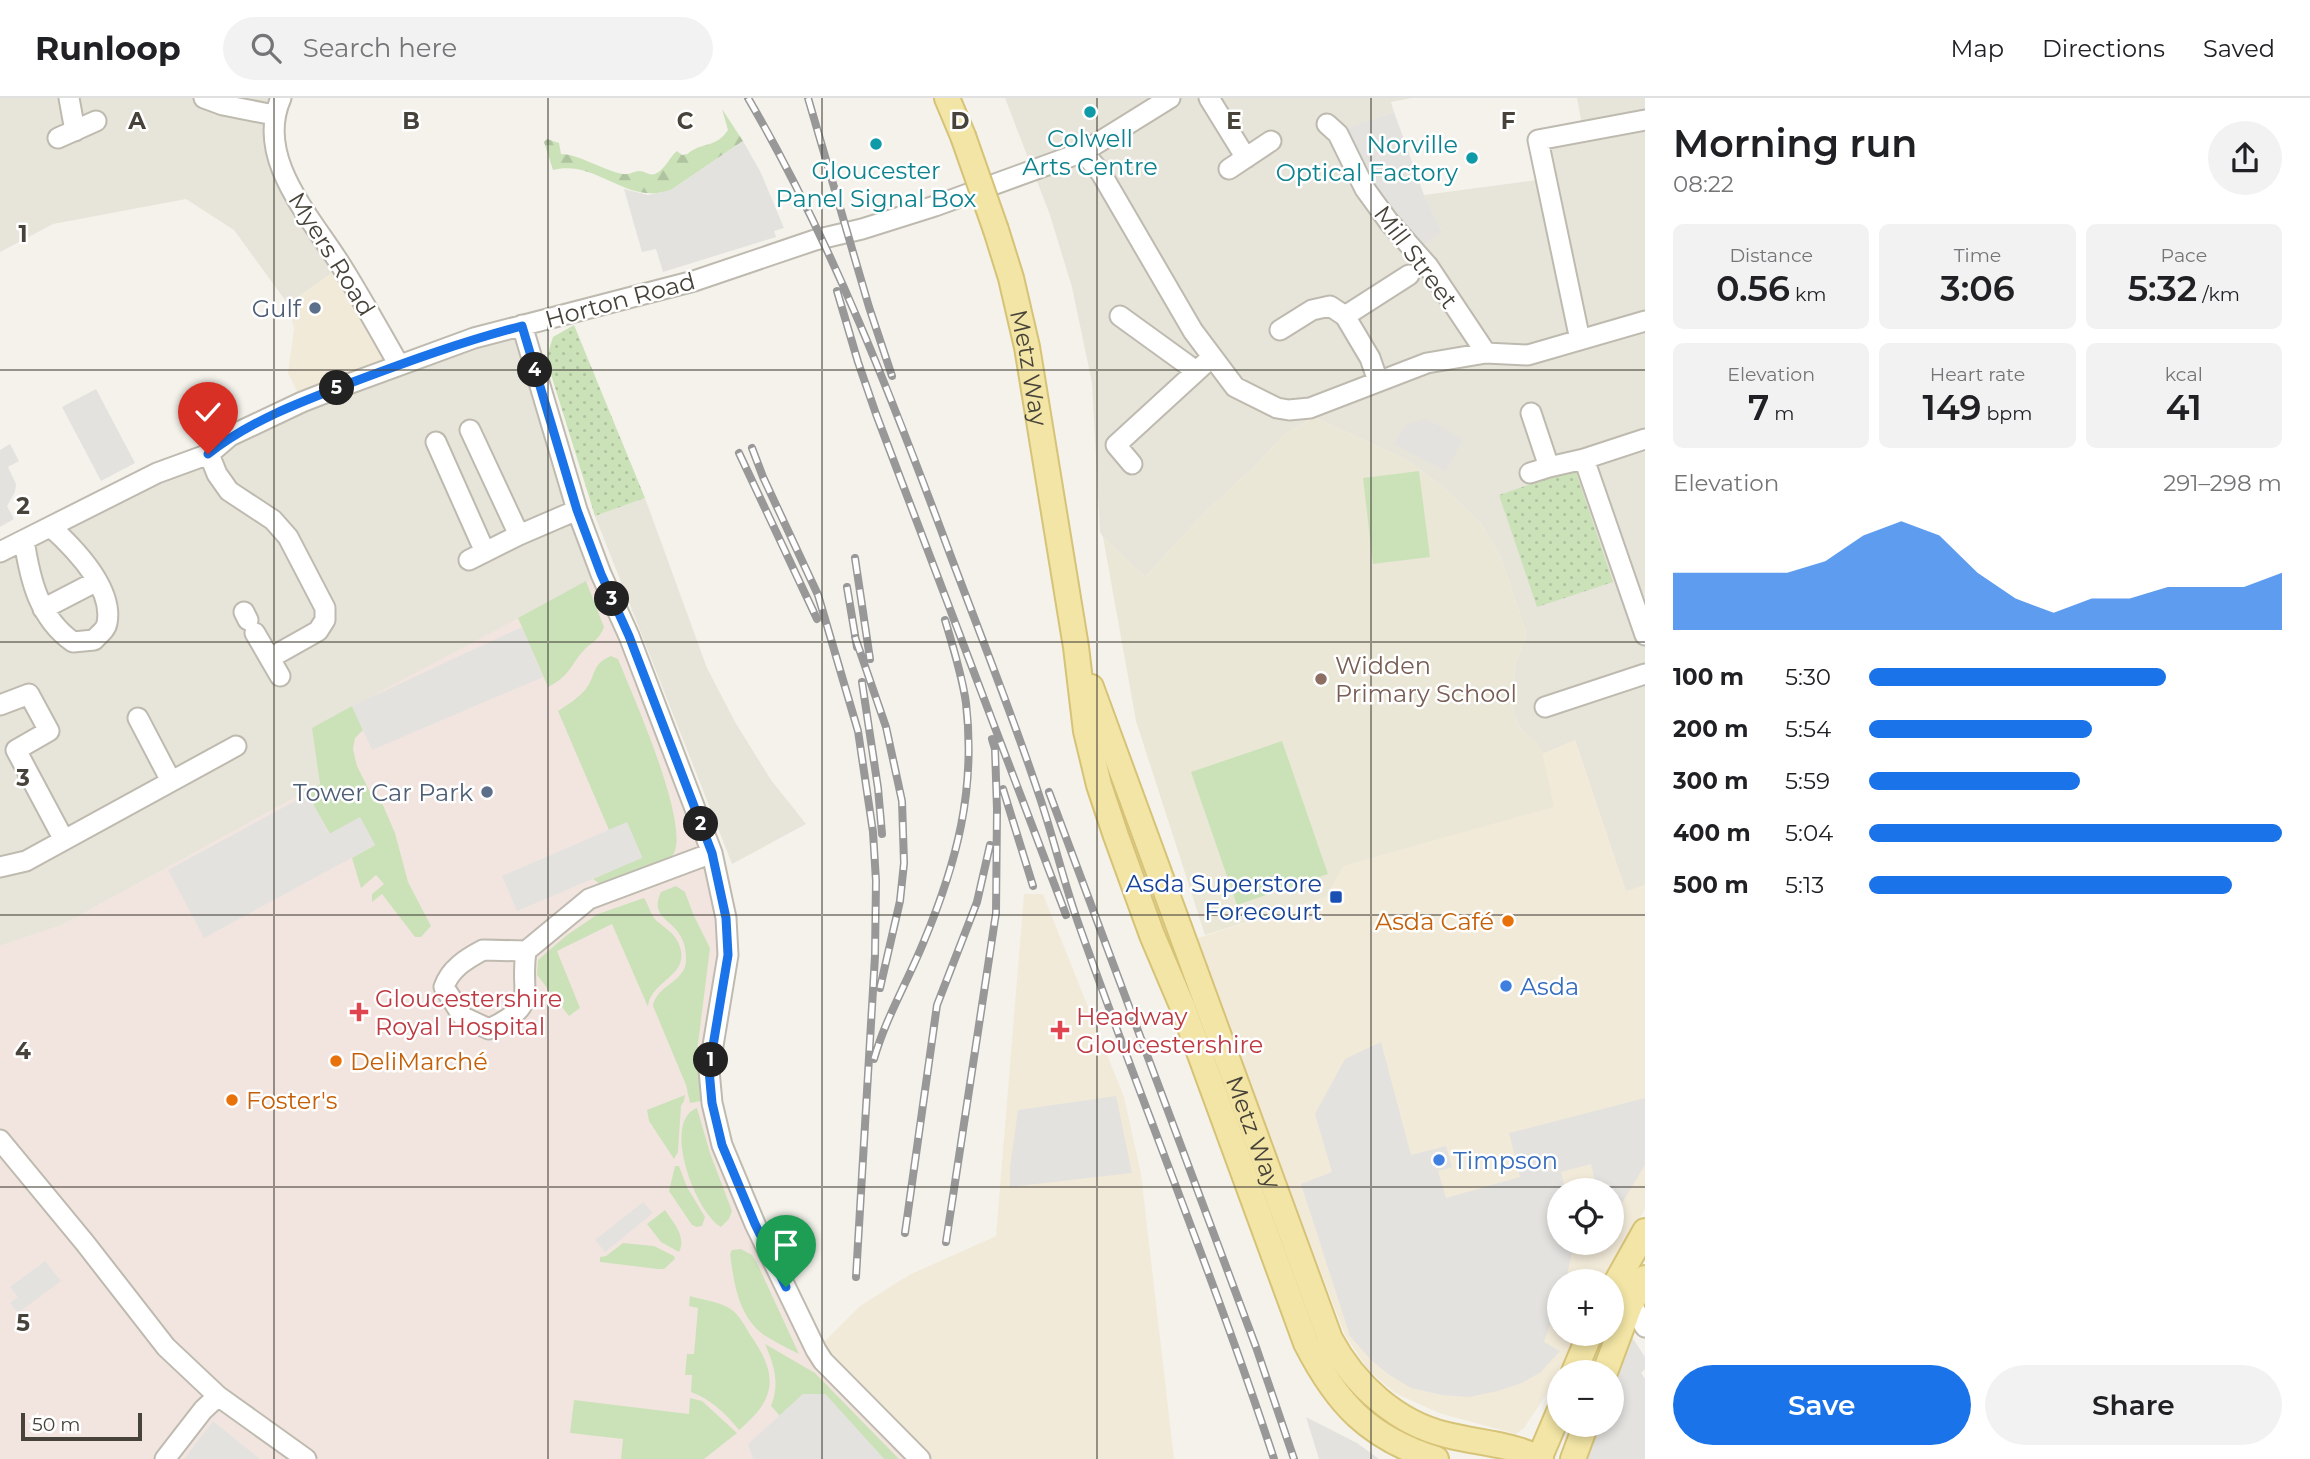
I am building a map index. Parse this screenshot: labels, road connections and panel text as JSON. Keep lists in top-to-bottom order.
{
  "streets": {
    "main road": ["Metz Way"],
    "street": ["Myers Road", "Mill Street", "Horton Road"]
  },
  "crossings": [
    ["Myers Road", "Horton Road"]
  ],
  "places": {
    "other": [
      "Colwell Arts Centre",
      "Gloucester Panel Signal Box",
      "Norville Optical Factory",
      "Gulf",
      "Widden Primary School",
      "Tower Car Park",
      "Asda Café",
      "Asda",
      "DeliMarché",
      "Foster's",
      "Timpson"
    ],
    "transit": ["Asda Superstore Forecourt"],
    "health": ["Gloucestershire Royal Hospital", "Headway Gloucestershire"]
  },
  "scale_bar": "50 m",
  "page": {
    "header": "Runloop",
    "search": "Search here",
    "nav": ["Map", "Directions", "Saved"],
    "heading": ["Morning run", "08:22"],
    "stats": [
      ["Distance", "0.56 km"],
      ["Time", "3:06"],
      ["Pace", "5:32 /km"],
      ["Elevation", "7 m"],
      ["Heart rate", "149 bpm"],
      ["kcal", "41"]
    ],
    "pins": [
      "4",
      "5",
      "3",
      "2",
      "1"
    ],
    "chart": ["Elevation", "291–298 m"],
    "list": [
      {
        "name": "100 m",
        "note": "5:30"
      },
      {
        "name": "200 m",
        "note": "5:54"
      },
      {
        "name": "300 m",
        "note": "5:59"
      },
      {
        "name": "400 m",
        "note": "5:04"
      },
      {
        "name": "500 m",
        "note": "5:13"
      }
    ],
    "map_buttons": ["+", "−"],
    "buttons": ["Save", "Share"],
    "scale": "50 m"
  },
  "grid": {
    "columns": [
      "A",
      "B",
      "C",
      "D",
      "E",
      "F"
    ],
    "rows": [
      "1",
      "2",
      "3",
      "4",
      "5"
    ]
  }
}
